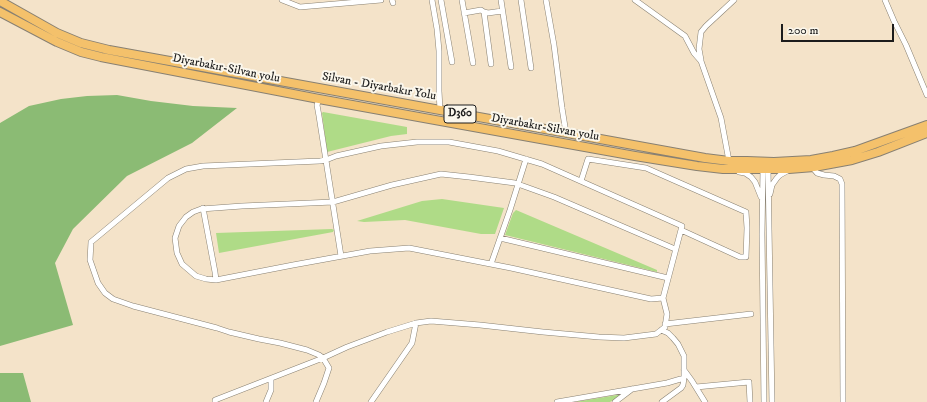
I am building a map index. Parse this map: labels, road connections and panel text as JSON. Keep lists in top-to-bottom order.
{
  "streets": {
    "highway": ["Diyarbakır-Silvan yolu", "Silvan - Diyarbakır Yolu", "D360"]
  },
  "scale_bar": "200 m"
}
